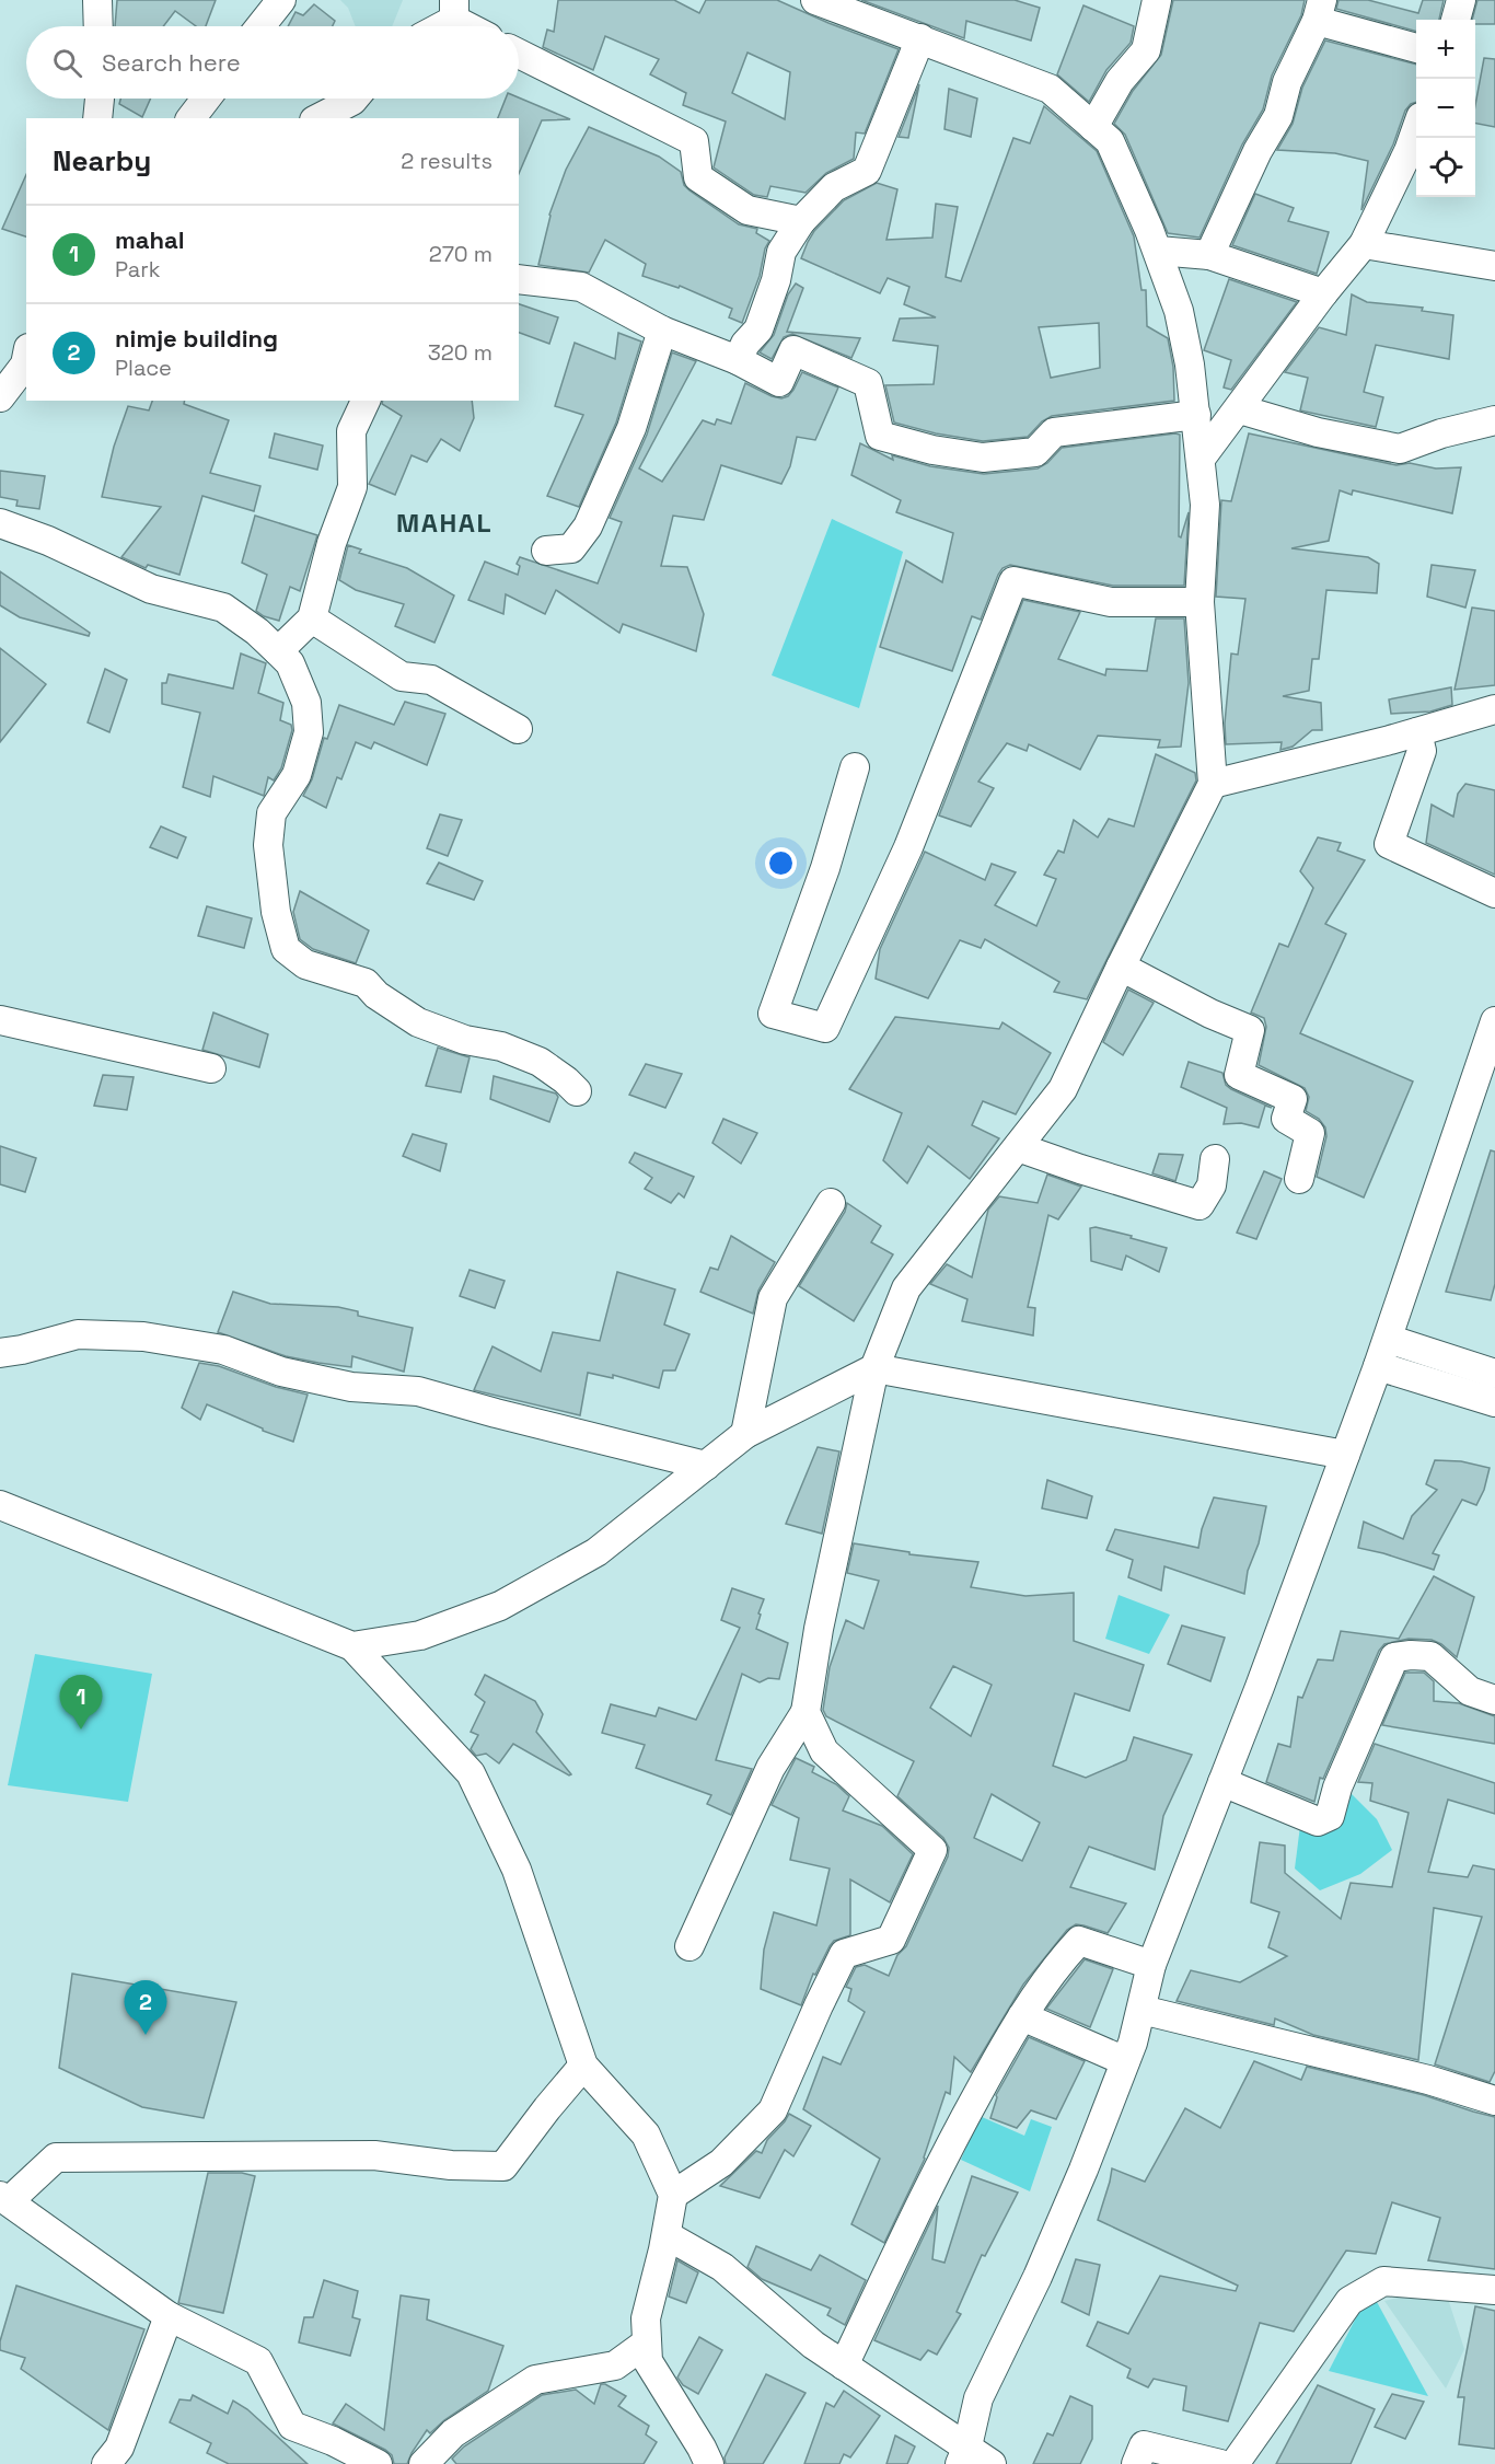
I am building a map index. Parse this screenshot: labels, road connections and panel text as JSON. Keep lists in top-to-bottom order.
{
  "districts": ["MAHAL"],
  "page": {
    "map_buttons": ["+", "−"],
    "search": "Search here",
    "heading": ["Nearby", "2 results"],
    "list": [
      {
        "mark": "1",
        "name": "mahal",
        "note": "Park",
        "value": "270 m"
      },
      {
        "mark": "2",
        "name": "nimje building",
        "note": "Place",
        "value": "320 m"
      }
    ],
    "pins": ["1", "2"]
  }
}
